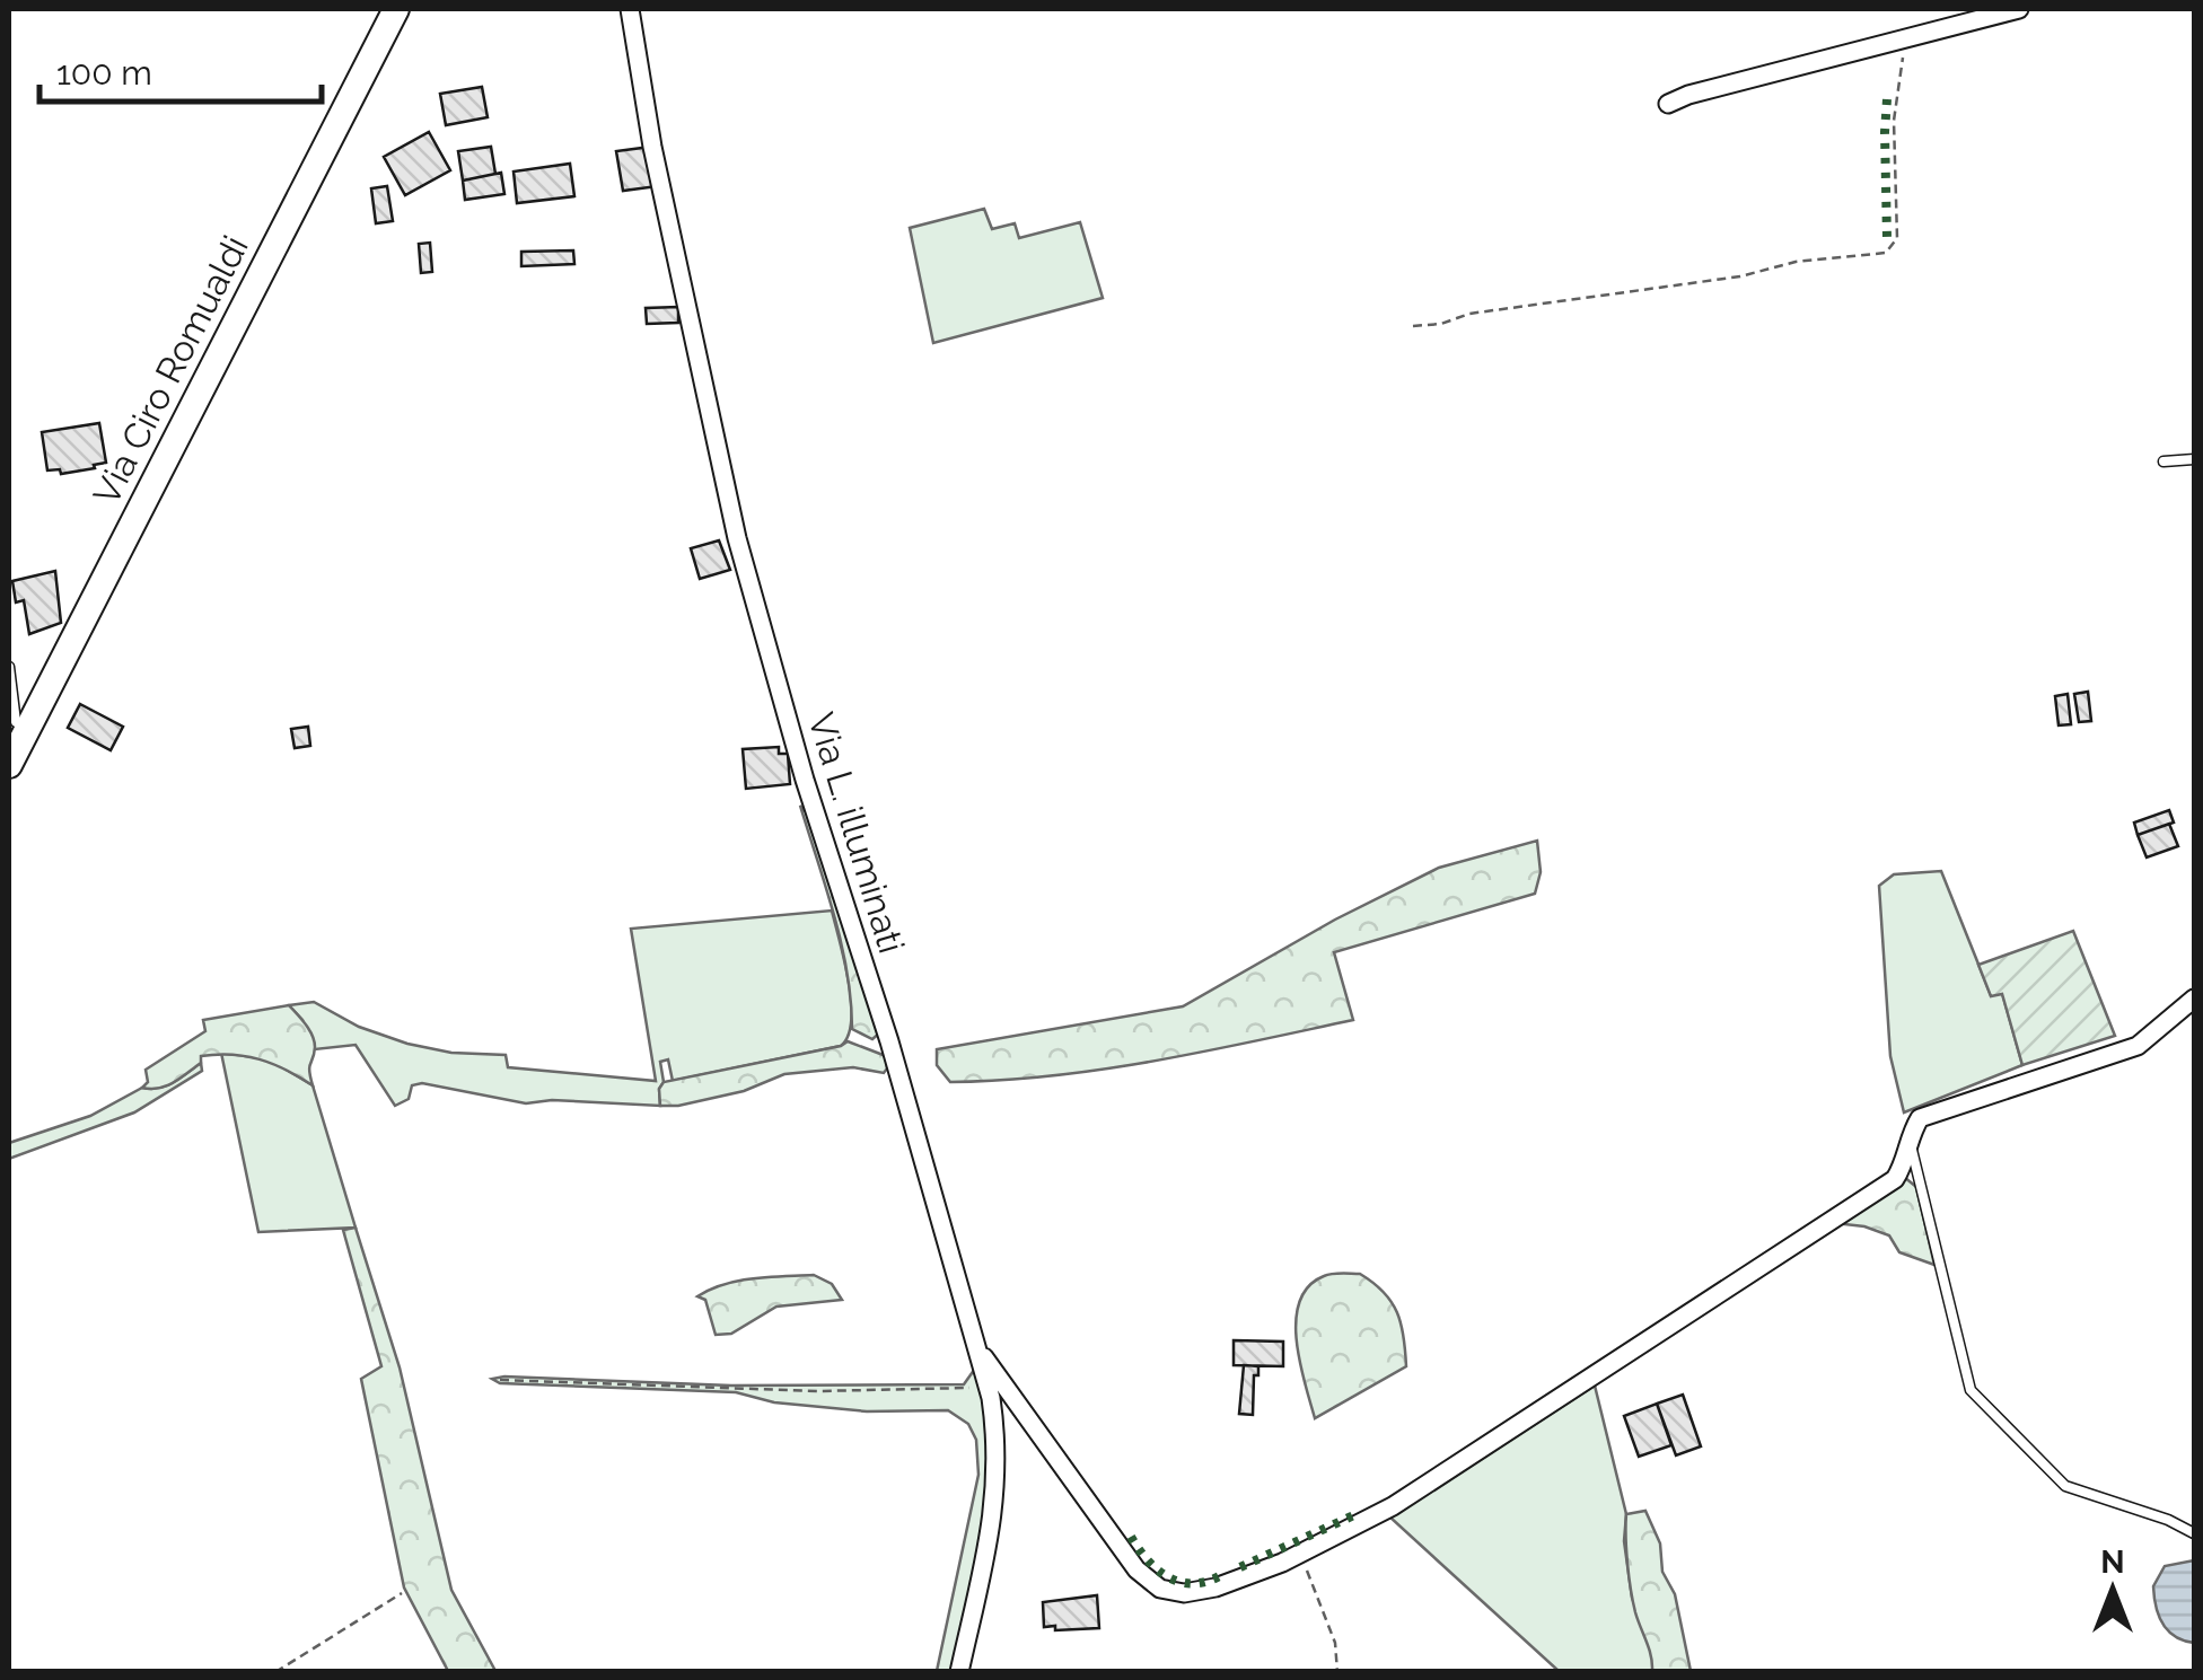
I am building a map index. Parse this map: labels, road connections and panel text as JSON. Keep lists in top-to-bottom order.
{
  "streets": {
    "main road": ["Via Ciro Romualdi"],
    "street": ["Via L. illuminati"]
  },
  "scale_bar": "100 m",
  "north": "top"
}
